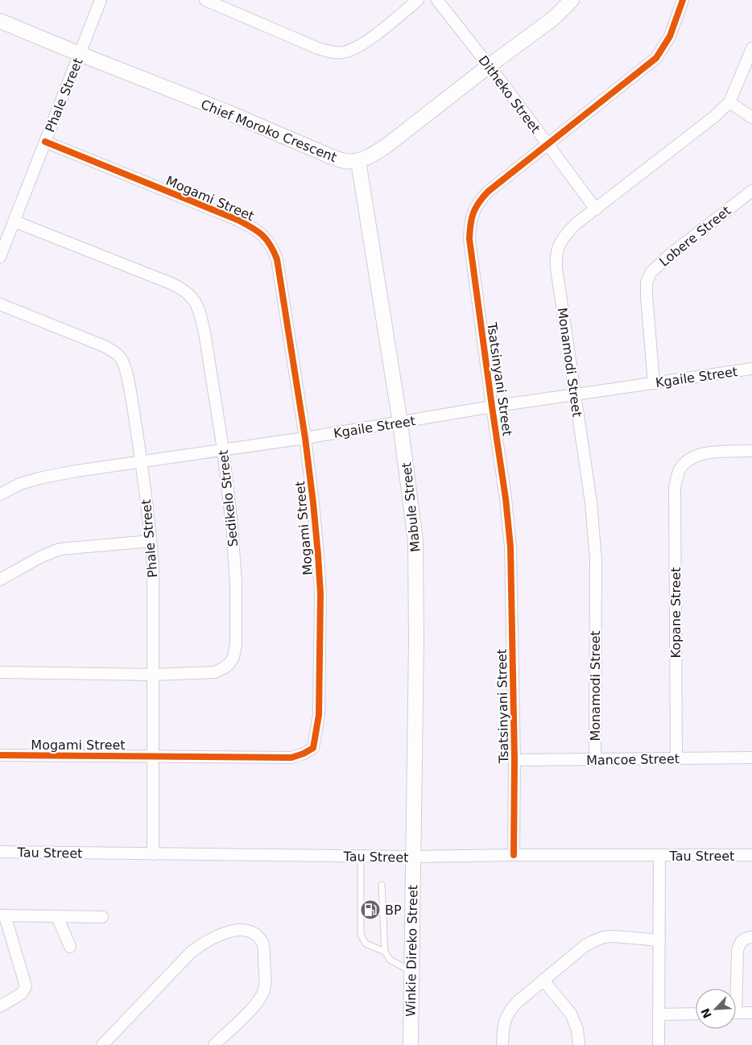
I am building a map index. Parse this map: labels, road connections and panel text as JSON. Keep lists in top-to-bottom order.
{
  "streets": {
    "street": [
      "Ditheko Street",
      "Phale Street",
      "Chief Moroko Crescent",
      "Mogami Street",
      "Lobere Street",
      "Monamodi Street",
      "Kgaile Street",
      "Tsatsinyani Street",
      "Sedikelo Street",
      "Mabule Street",
      "Kopane Street",
      "Mancoe Street",
      "Tau Street",
      "Winkie Direko Street"
    ]
  },
  "crossings": [
    ["Ditheko Street", "Monamodi Street"],
    ["Ditheko Street", "Tsatsinyani Street"],
    ["Phale Street", "Chief Moroko Crescent"],
    ["Phale Street", "Mogami Street"],
    ["Phale Street", "Kgaile Street"],
    ["Phale Street", "Sedikelo Street"],
    ["Phale Street", "Tau Street"],
    ["Chief Moroko Crescent", "Mabule Street"],
    ["Mogami Street", "Kgaile Street"],
    ["Lobere Street", "Kgaile Street"],
    ["Monamodi Street", "Kgaile Street"],
    ["Monamodi Street", "Mancoe Street"],
    ["Kgaile Street", "Tsatsinyani Street"],
    ["Kgaile Street", "Sedikelo Street"],
    ["Kgaile Street", "Mabule Street"],
    ["Tsatsinyani Street", "Mancoe Street"],
    ["Tsatsinyani Street", "Tau Street"],
    ["Mabule Street", "Tau Street"],
    ["Mabule Street", "Winkie Direko Street"],
    ["Kopane Street", "Mancoe Street"],
    ["Tau Street", "Winkie Direko Street"]
  ],
  "places": {
    "fuel station": ["BP"]
  },
  "north": "bottom left"
}
